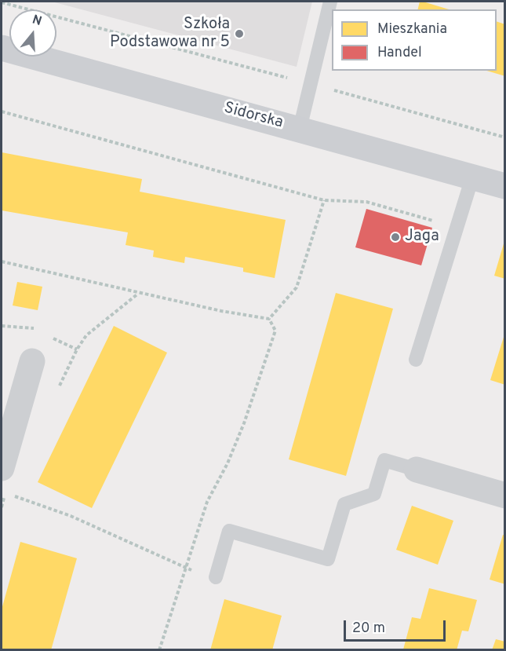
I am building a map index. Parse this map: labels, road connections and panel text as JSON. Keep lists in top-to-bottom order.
{
  "streets": {
    "street": ["Sidorska"]
  },
  "places": ["Szkoła Podstawowa nr 5", "Jaga"],
  "legend": ["Mieszkania", "Handel"],
  "scale_bar": "20 m",
  "north": "top"
}
